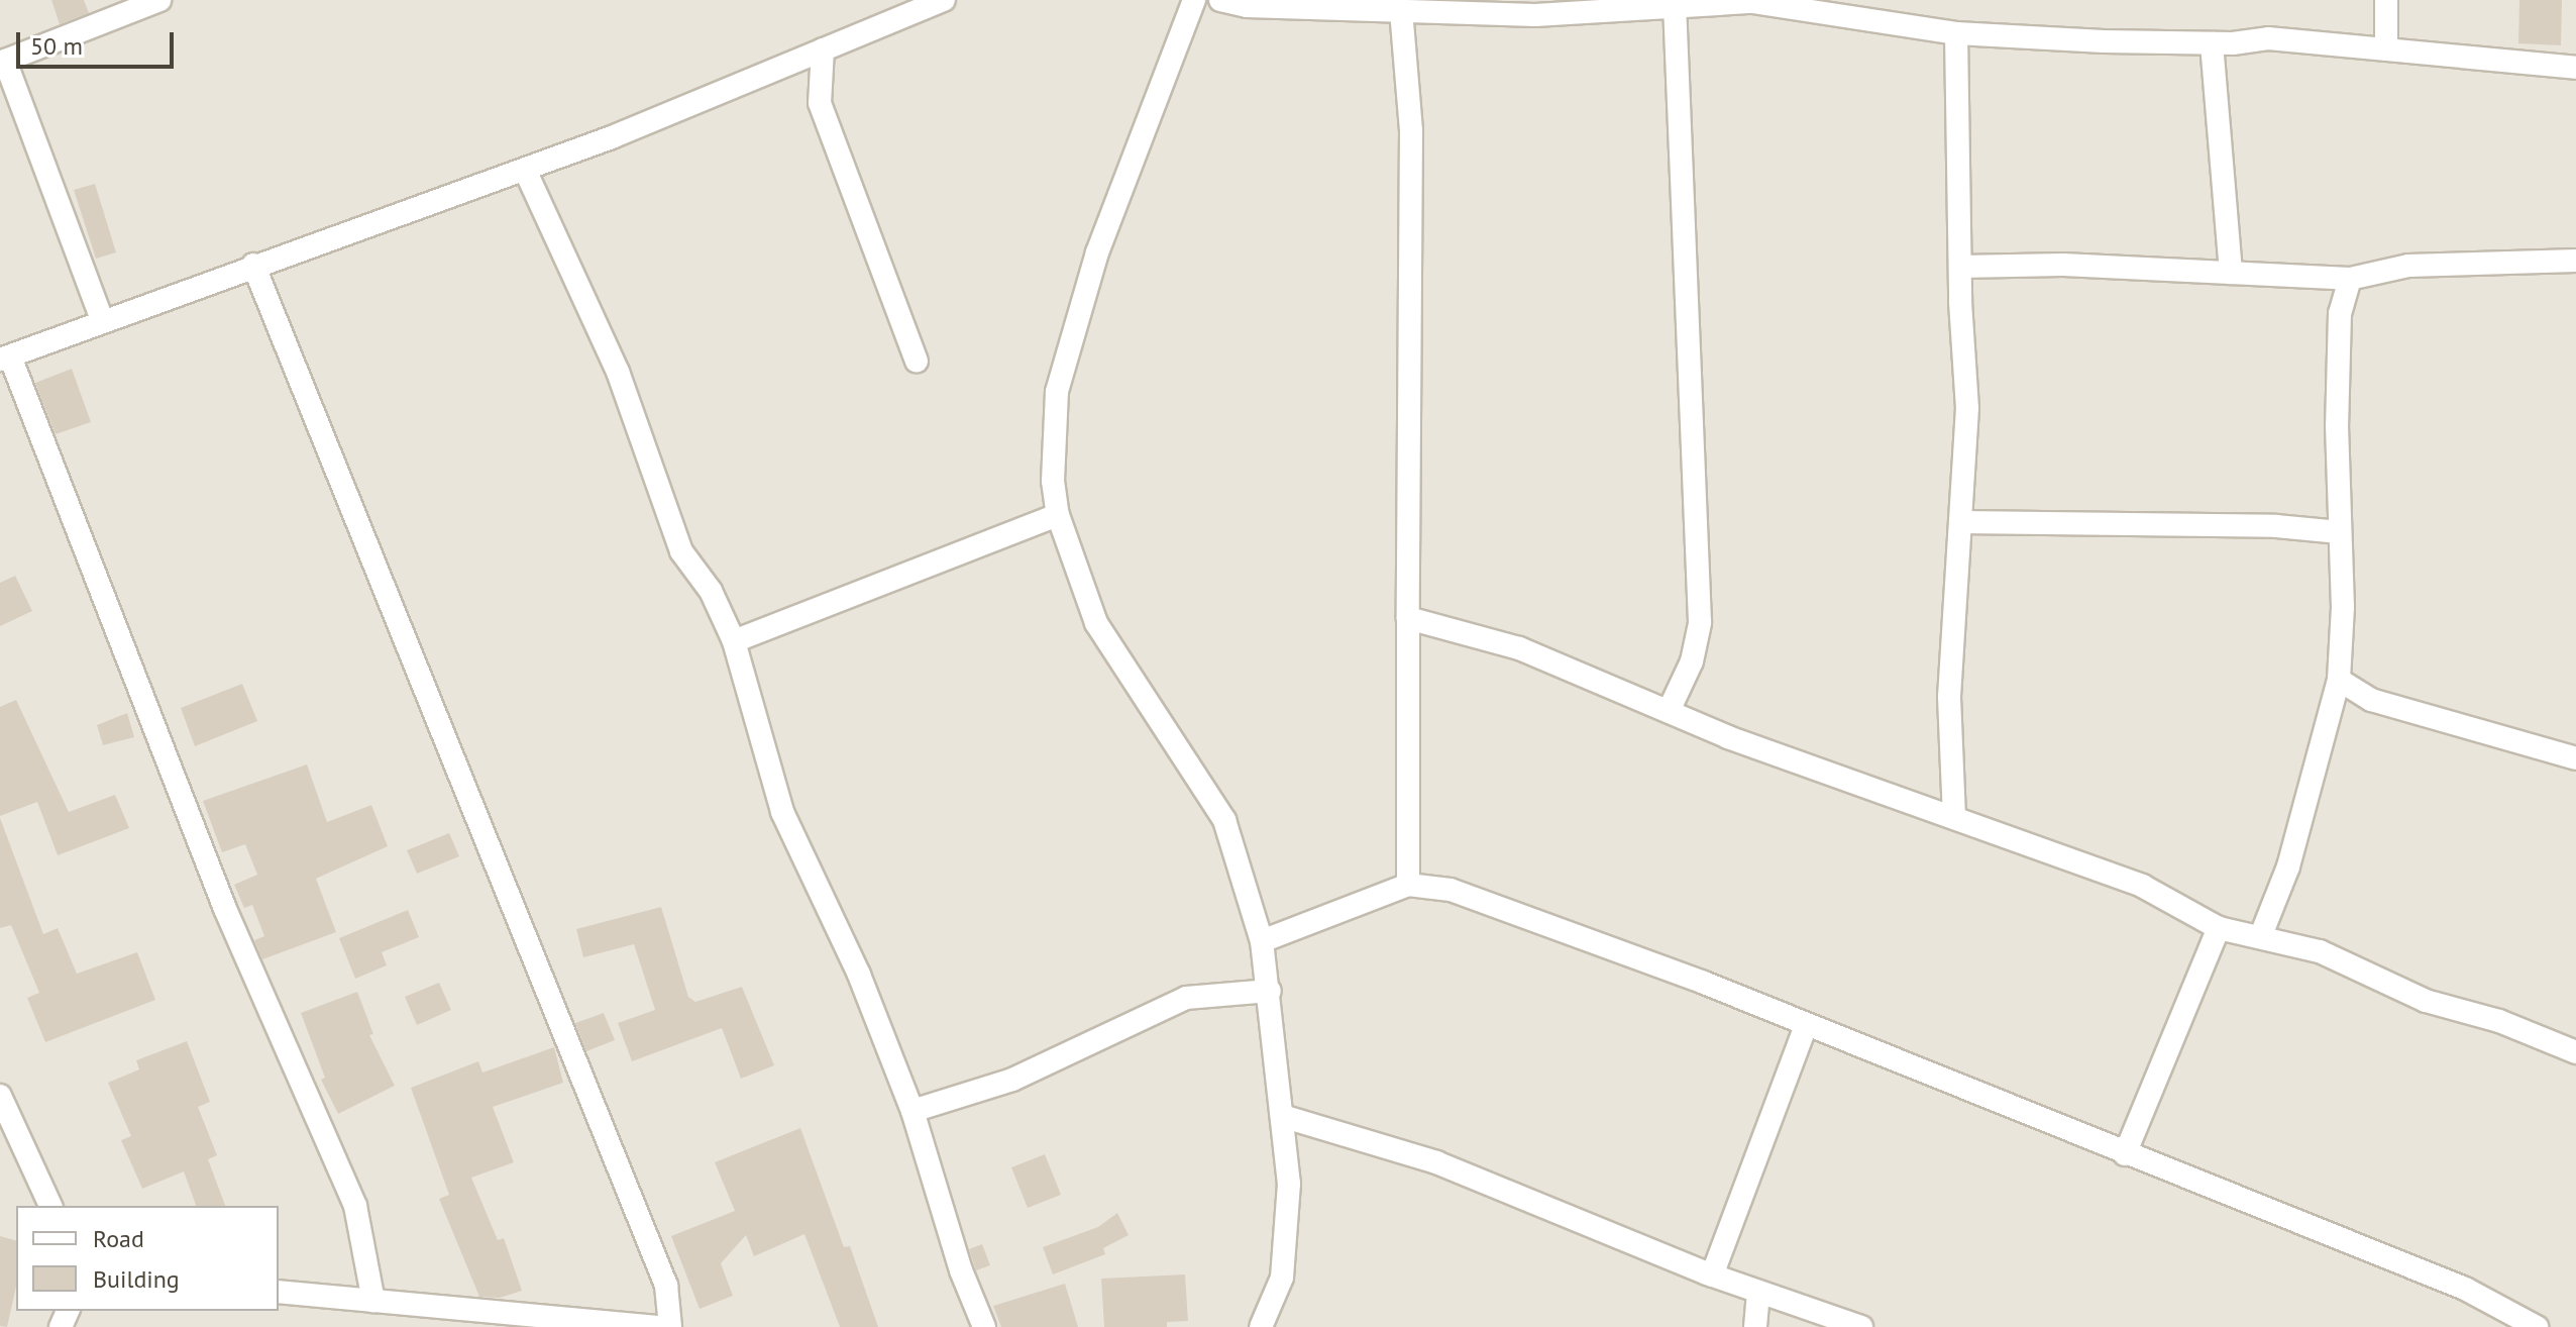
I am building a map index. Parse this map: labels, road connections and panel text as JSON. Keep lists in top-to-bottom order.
{
  "legend": ["Road", "Building"],
  "scale_bar": "50 m"
}
